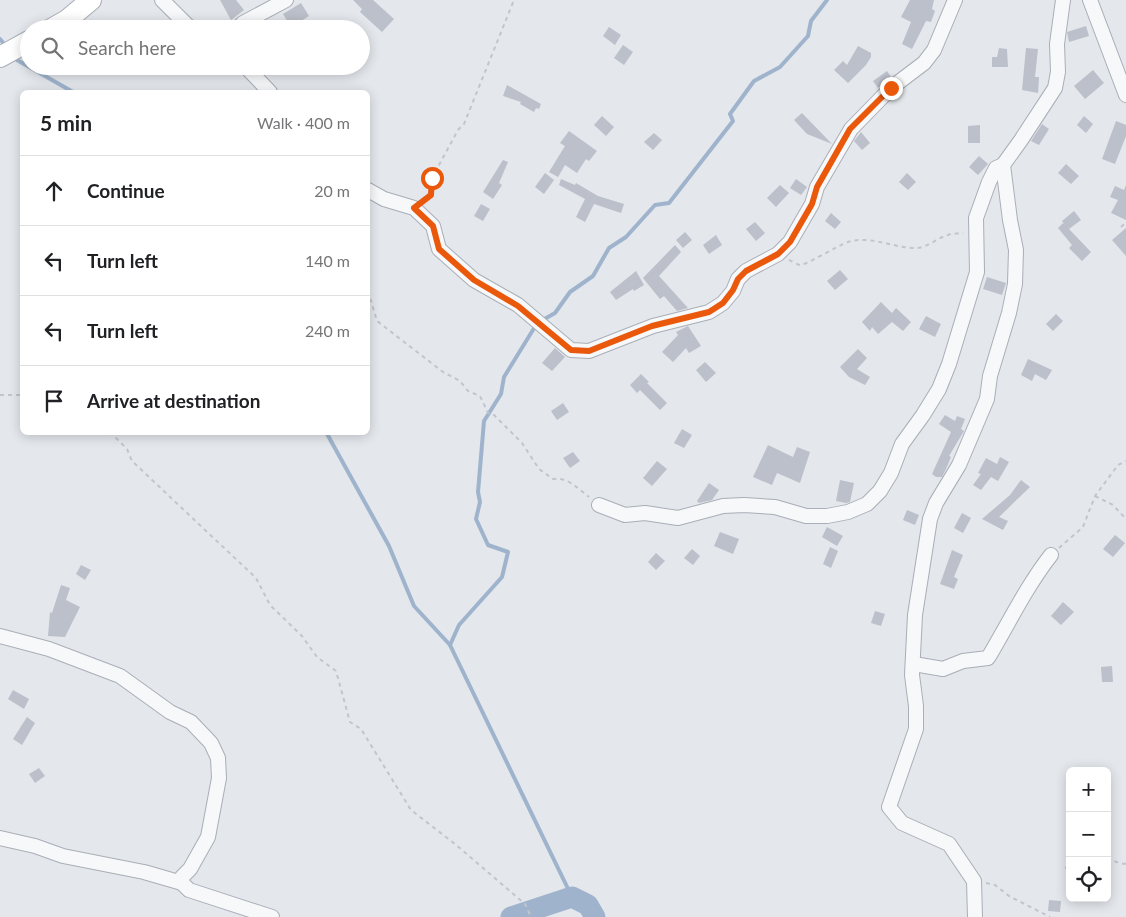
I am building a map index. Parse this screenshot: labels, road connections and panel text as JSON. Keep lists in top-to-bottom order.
{
  "page": {
    "search": "Search here",
    "heading": ["5 min", "Walk · 400 m"],
    "list": [
      ["Continue", "20 m"],
      ["Turn left", "140 m"],
      ["Turn left", "240 m"],
      "Arrive at destination"
    ],
    "map_buttons": ["+", "−"]
  }
}
